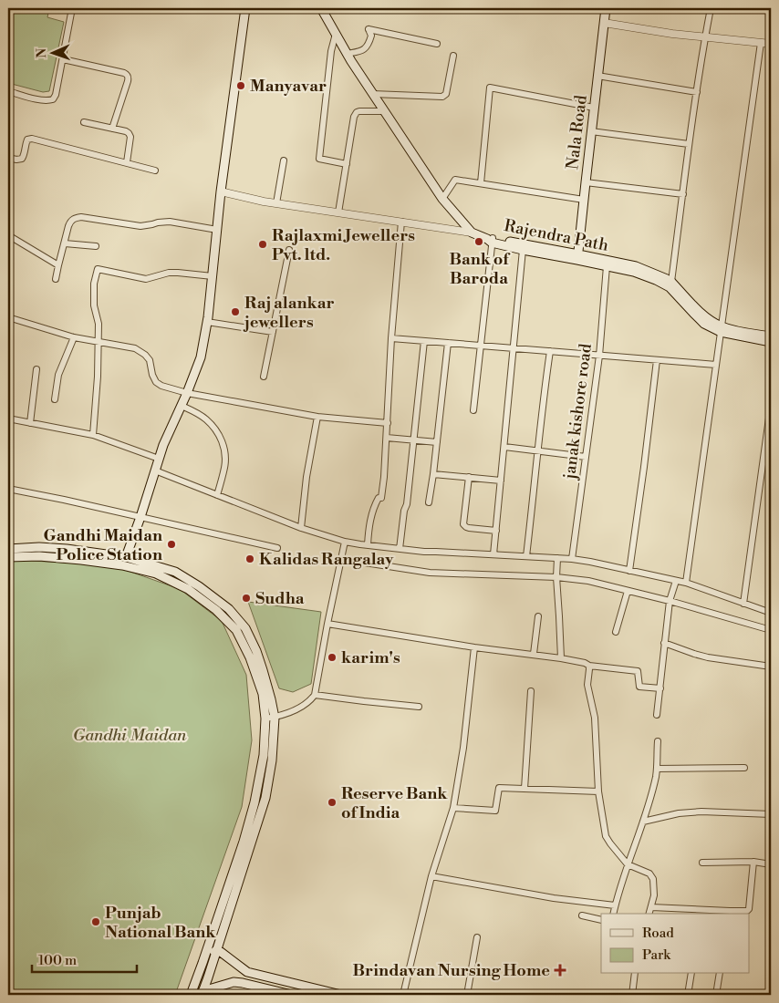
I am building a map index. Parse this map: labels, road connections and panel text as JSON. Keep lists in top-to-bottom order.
{
  "streets": {
    "main road": ["Nala Road", "Rajendra Path"],
    "street": ["janak kishore road"]
  },
  "crossings": [
    ["Nala Road", "Rajendra Path"],
    ["Rajendra Path", "janak kishore road"]
  ],
  "parks": ["Gandhi Maidan"],
  "places": {
    "other": [
      "Manyavar",
      "Bank of Baroda",
      "Rajlaxmi Jewellers Pvt. ltd.",
      "Raj alankar jewellers",
      "Gandhi Maidan Police Station",
      "Kalidas Rangalay",
      "Sudha",
      "karim's",
      "Reserve Bank of India",
      "Punjab National Bank"
    ],
    "health": ["Brindavan Nursing Home"]
  },
  "legend": ["Road", "Park"],
  "scale_bar": "100 m",
  "north": "left"
}
